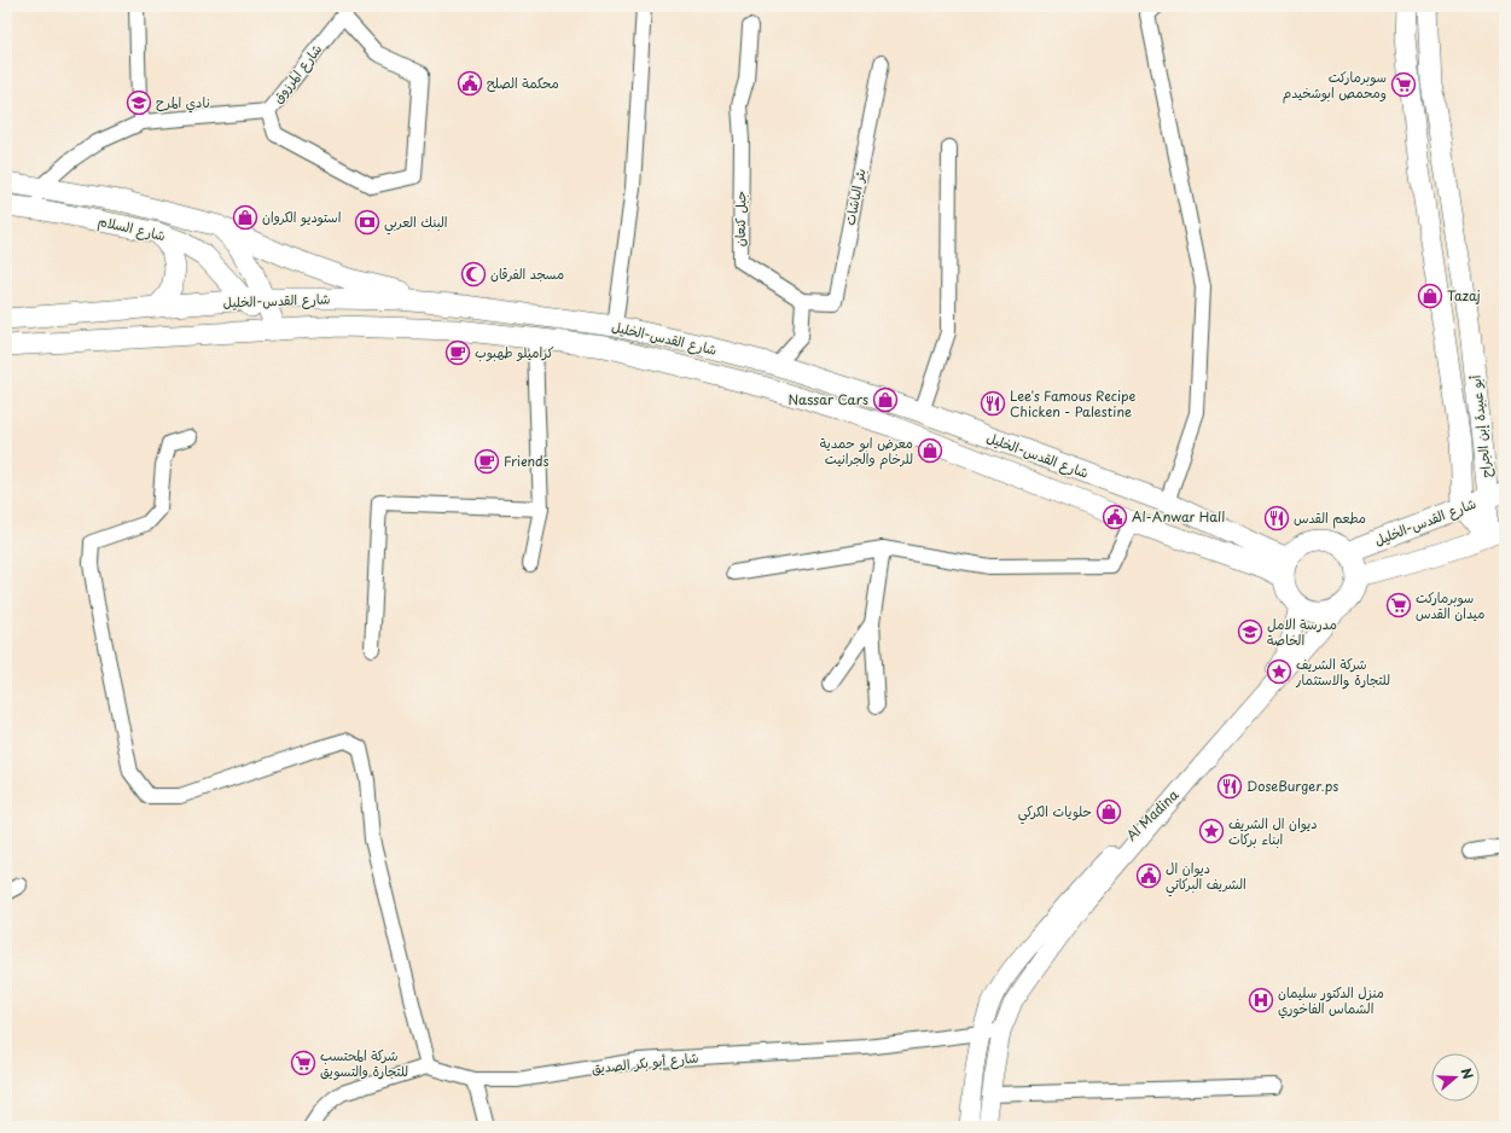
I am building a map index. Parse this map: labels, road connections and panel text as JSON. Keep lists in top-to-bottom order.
{
  "streets": {
    "main road": ["شارع السلام", "شارع القدس-الخليل", "أبو عبيدة إبن الجراح"],
    "street": [
      "شارع المرزوق",
      "بئر الباشات",
      "جبل كنعان",
      "Al Madina",
      "شارع أبو بكر الصديق"
    ]
  },
  "crossings": [
    ["شارع المرزوق", "شارع السلام"],
    ["بئر الباشات", "جبل كنعان"],
    ["شارع السلام", "شارع القدس-الخليل"],
    ["شارع القدس-الخليل", "أبو عبيدة إبن الجراح"],
    ["Al Madina", "شارع أبو بكر الصديق"]
  ],
  "places": {
    "public building": ["محكمة الصلح", "Al-Anwar Hall", "ديوان ال الشريف البركاتي"],
    "supermarket": ["سوبرماركت ومحمص ابوشخيدم", "سوبرماركت ميدان القدس", "شركة المحتسب للتجارة والتسويق"],
    "school or university": ["نادي المرح", "مدرسة الامل الخاصة"],
    "shop": [
      "استوديو الكروان",
      "Tazaj",
      "Nassar Cars",
      "معرض ابو حمدية للرخام والجرانيت",
      "حلويات الكركي"
    ],
    "bank": ["البنك العربي"],
    "mosque": ["مسجد الفرقان"],
    "cafe": ["كراميلو طهبوب", "Friends"],
    "restaurant": ["Lee's Famous Recipe Chicken - Palestine", "مطعم القدس", "DoseBurger.ps"],
    "place": ["شركة الشريف للتجارة والاستثمار", "ديوان ال الشريف ابناء بركات"],
    "hospital": ["منزل الدكتور سليمان الشماس الفاخوري"]
  },
  "north": "right"
}
